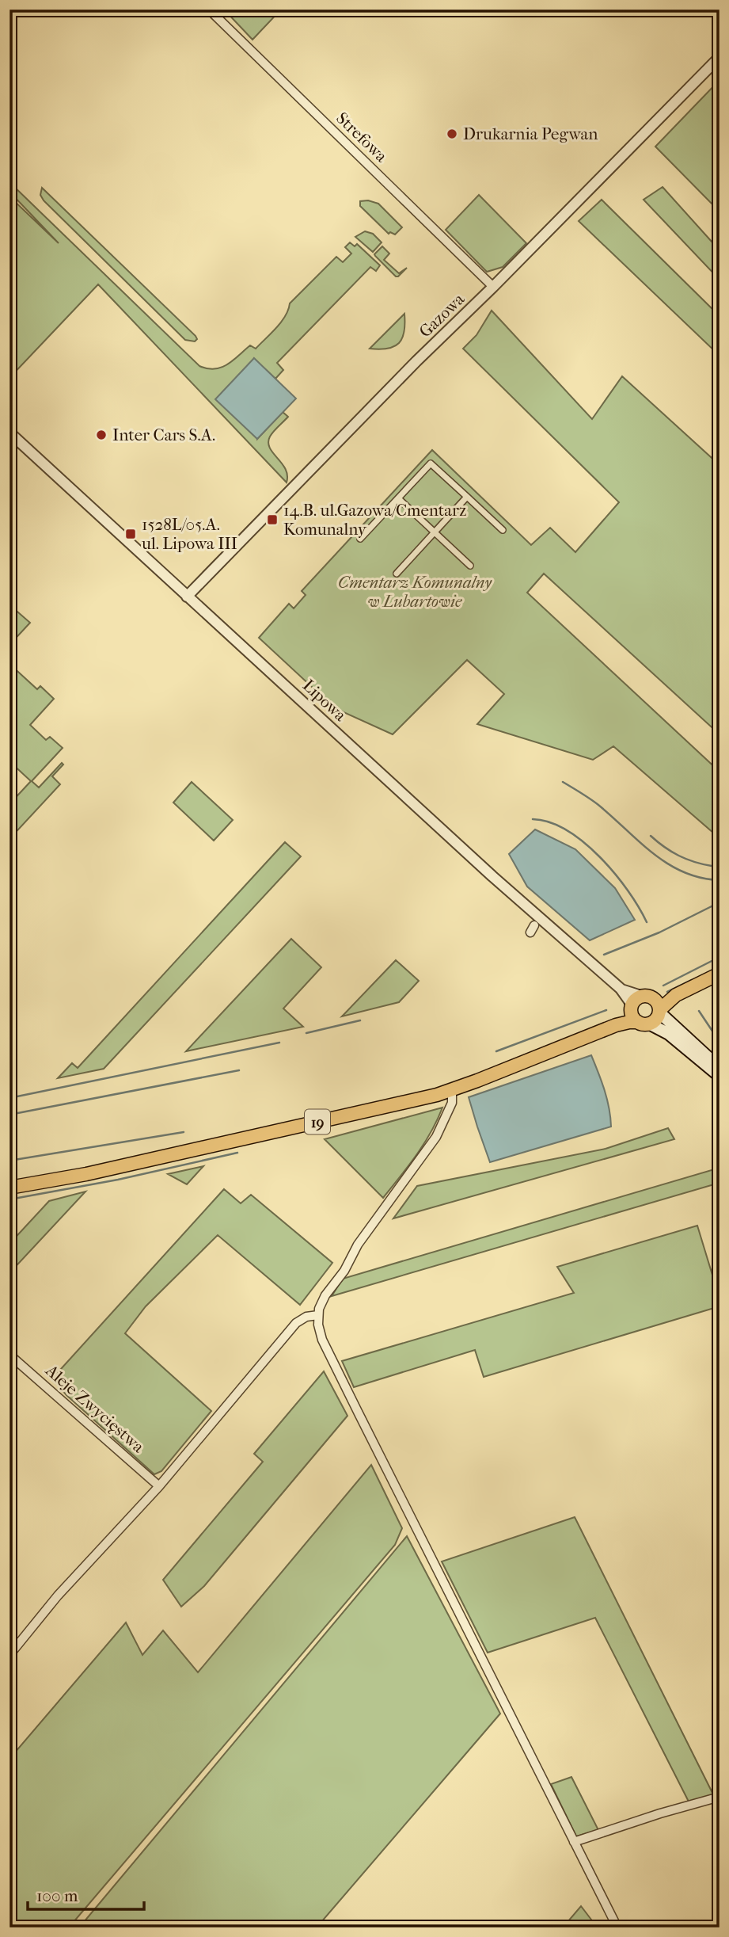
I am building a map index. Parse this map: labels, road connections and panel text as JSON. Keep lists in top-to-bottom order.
{
  "streets": {
    "highway": ["19"],
    "main road": ["Lipowa"],
    "street": ["Strefowa", "Gazowa", "Aleje Zwycięstwa"]
  },
  "crossings": [
    ["Strefowa", "Gazowa"],
    ["Gazowa", "Lipowa"],
    ["Lipowa", "19"]
  ],
  "parks": ["Cmentarz Komunalny w Lubartowie"],
  "places": {
    "other": ["Drukarnia Pegwan", "Inter Cars S.A."],
    "transit": ["14.B. ul.Gazowa/Cmentarz Komunalny", "1528L/05.A. ul. Lipowa III"]
  },
  "scale_bar": "100 m"
}
